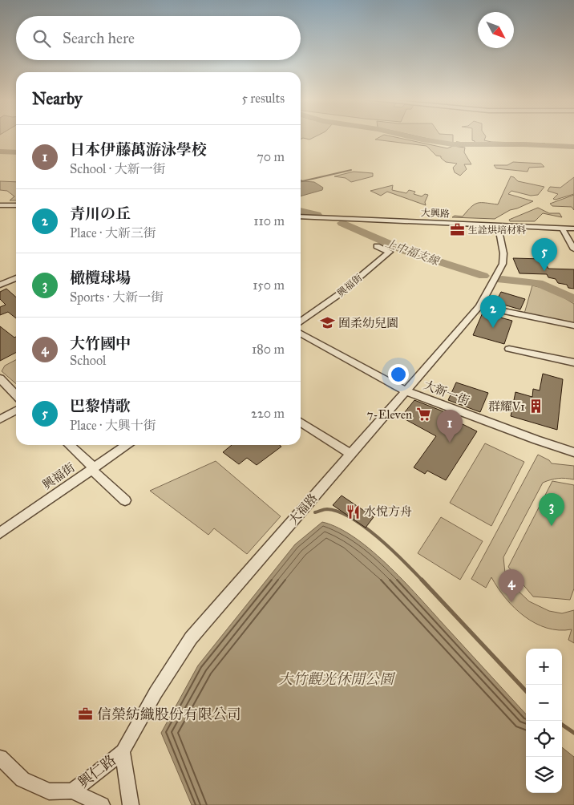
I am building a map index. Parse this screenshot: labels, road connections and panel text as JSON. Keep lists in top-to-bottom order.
{
  "streets": {
    "street": [
      "大興路",
      "興福街",
      "大新一街",
      "大福路",
      "興仁路"
    ]
  },
  "crossings": [
    ["大興路", "大福路"],
    ["大新一街", "大福路"],
    ["大福路", "興仁路"]
  ],
  "water": ["上中福支線"],
  "parks": ["大竹觀光休閒公園"],
  "places": {
    "office": ["生詮烘培材料", "信榮紡織股份有限公司"],
    "school or university": ["囿柔幼兒園"],
    "building": ["群耀V1"],
    "supermarket": ["7-Eleven"],
    "restaurant": ["水悅方舟"]
  },
  "north": "bottom right",
  "page": {
    "search": "Search here",
    "heading": ["Nearby", "5 results"],
    "list": [
      {
        "mark": "1",
        "name": "日本伊藤萬游泳學校",
        "note": "School · 大新一街",
        "value": "70 m"
      },
      {
        "mark": "2",
        "name": "青川の丘",
        "note": "Place · 大新三街",
        "value": "110 m"
      },
      {
        "mark": "3",
        "name": "橄欖球場",
        "note": "Sports · 大新一街",
        "value": "150 m"
      },
      {
        "mark": "4",
        "name": "大竹國中",
        "note": "School",
        "value": "180 m"
      },
      {
        "mark": "5",
        "name": "巴黎情歌",
        "note": "Place · 大興十街",
        "value": "220 m"
      }
    ],
    "pins": [
      "5",
      "2",
      "1",
      "3",
      "4"
    ],
    "map_buttons": ["+", "−"]
  }
}
